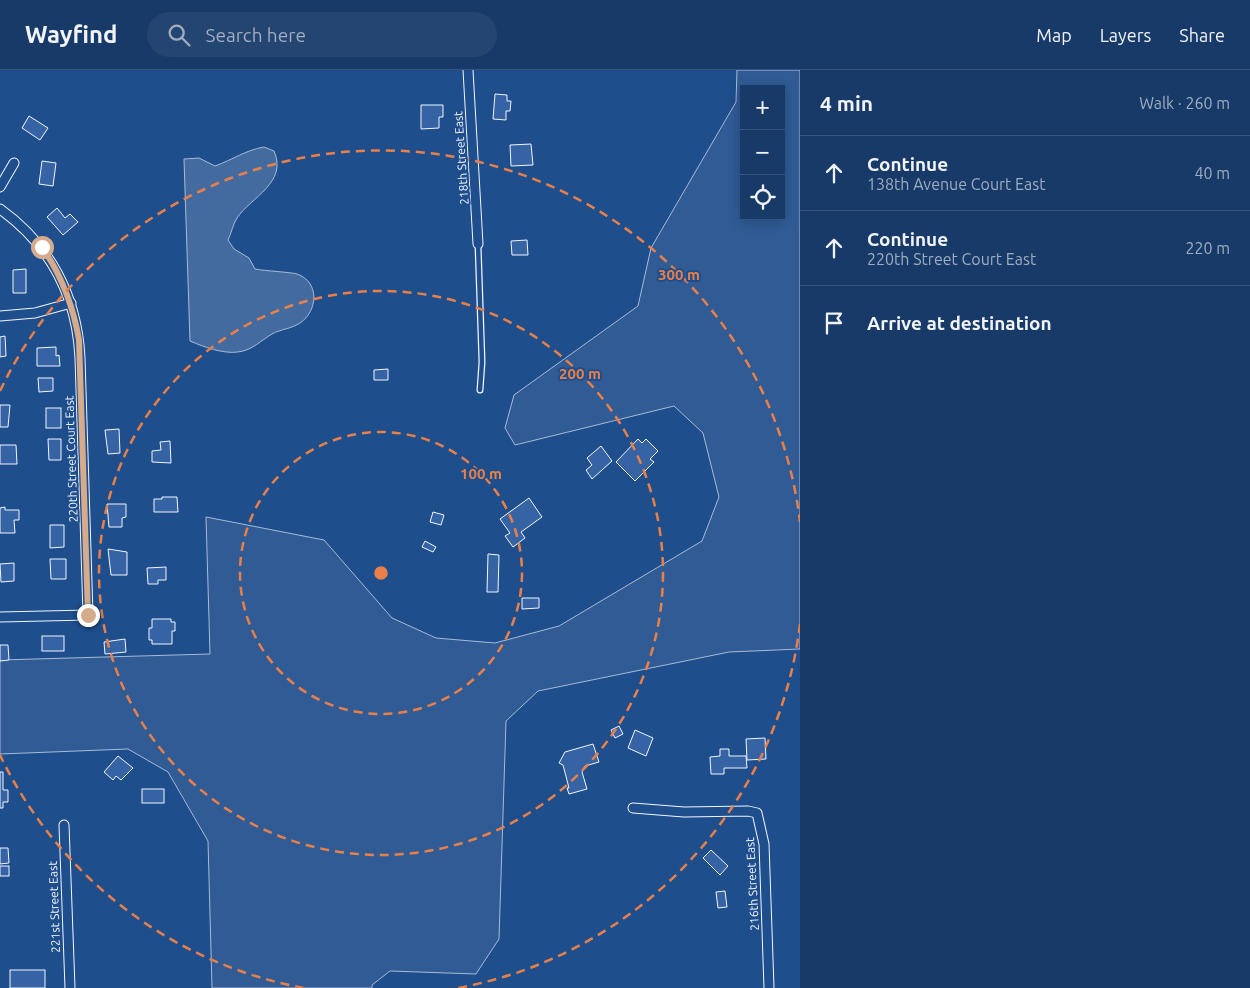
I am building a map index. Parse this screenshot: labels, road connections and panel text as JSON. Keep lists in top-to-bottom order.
{
  "streets": {
    "street": [
      "218th Street East",
      "220th Street Court East",
      "216th Street East",
      "221st Street East"
    ]
  },
  "page": {
    "header": "Wayfind",
    "search": "Search here",
    "nav": ["Map", "Layers", "Share"],
    "heading": ["4 min", "Walk · 260 m"],
    "map_buttons": ["+", "−"],
    "list": [
      ["Continue", "138th Avenue Court East", "40 m"],
      ["Continue", "220th Street Court East", "220 m"],
      "Arrive at destination"
    ]
  },
  "rings": ["300 m", "200 m", "100 m"]
}
